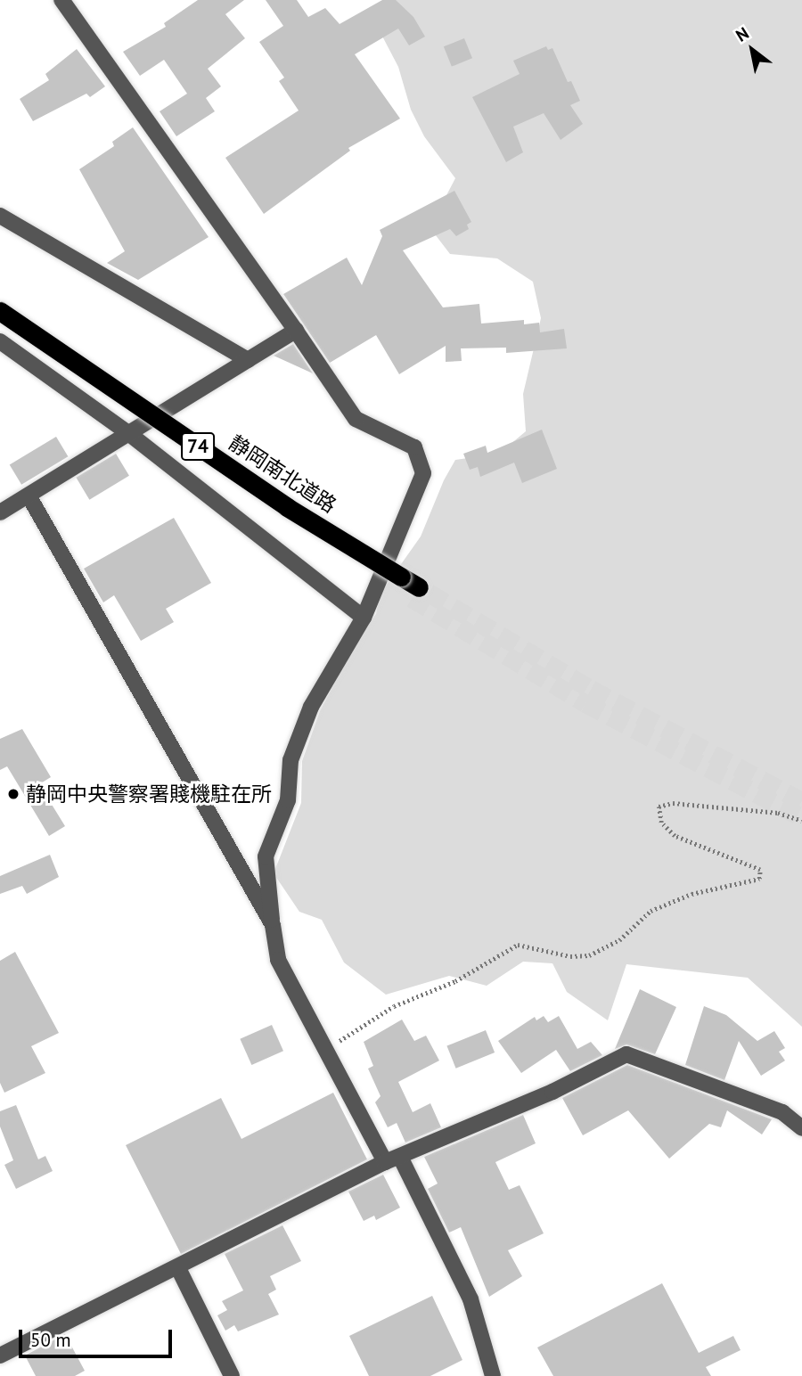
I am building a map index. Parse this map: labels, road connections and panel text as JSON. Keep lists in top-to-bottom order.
{
  "streets": {
    "highway": ["74", "静岡南北道路"]
  },
  "places": ["静岡中央警察署賤機駐在所"],
  "scale_bar": "50 m",
  "north": "top left"
}
